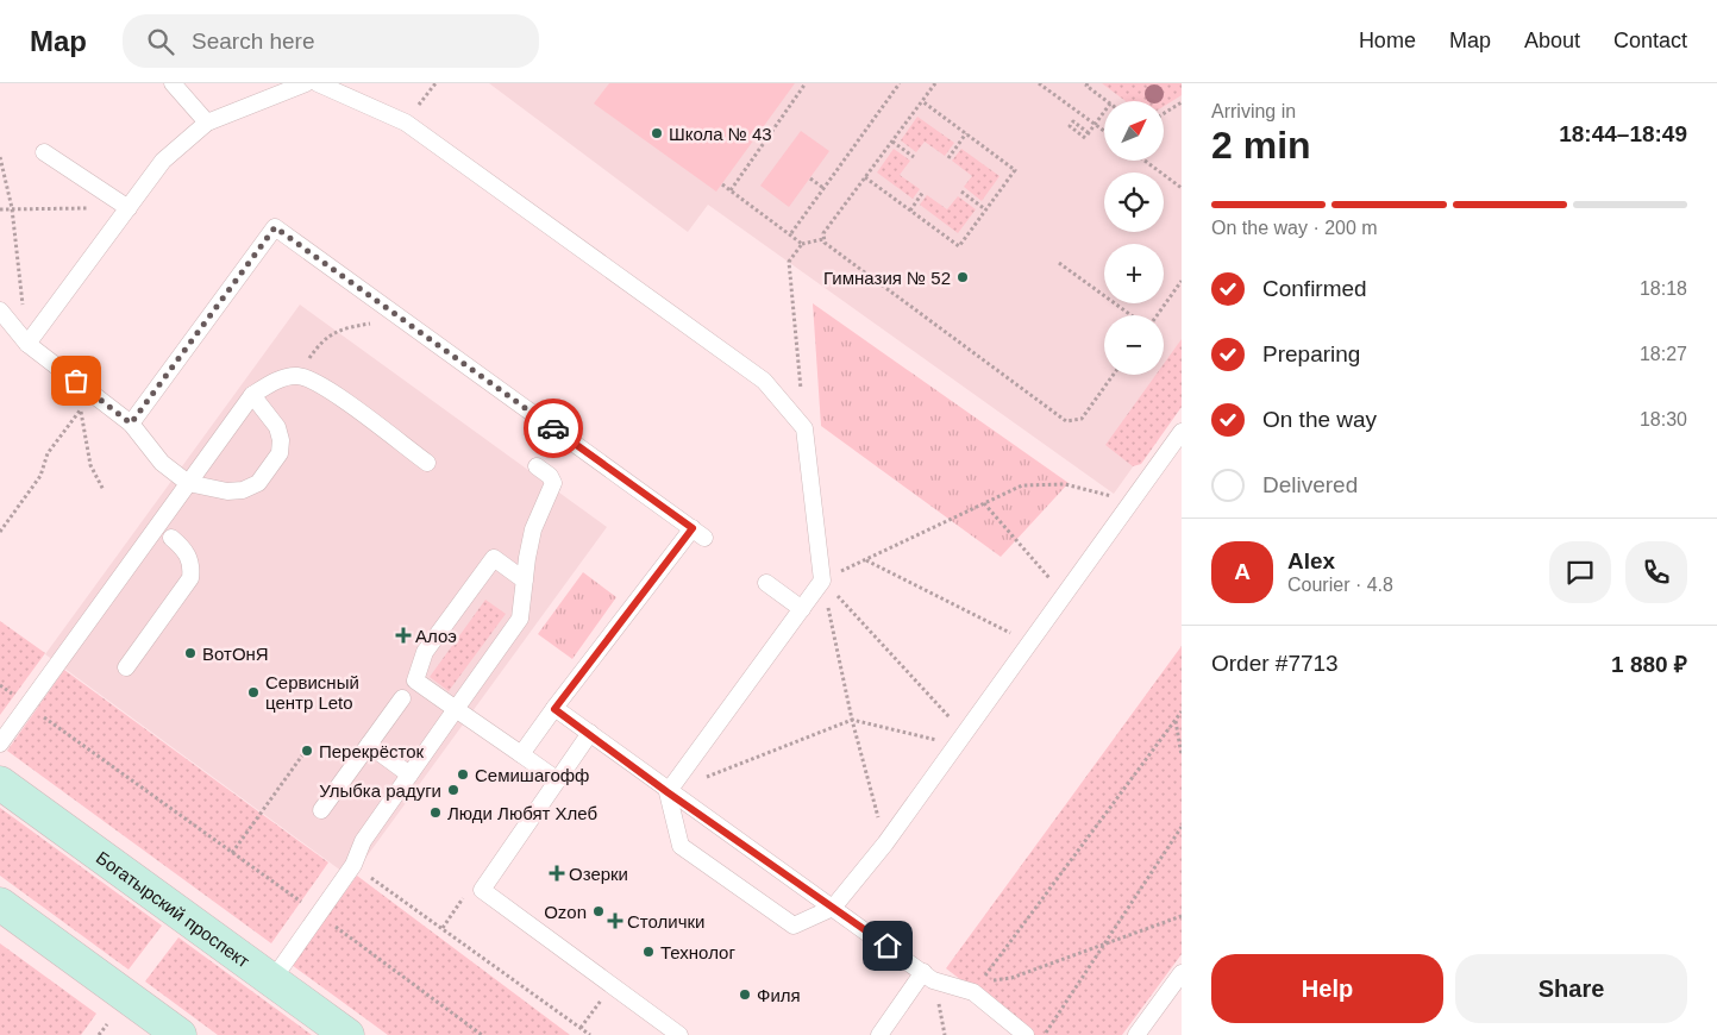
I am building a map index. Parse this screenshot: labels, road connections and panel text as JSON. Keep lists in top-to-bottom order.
{
  "streets": {
    "main road": ["Богатырский проспект"]
  },
  "places": {
    "other": [
      "Школа № 43",
      "Гимназия № 52",
      "ВотОнЯ",
      "Сервисный центр Leto",
      "Перекрёсток",
      "Семишагофф",
      "Улыбка радуги",
      "Люди Любят Хлеб",
      "Ozon",
      "Технолог",
      "Филя"
    ],
    "health": ["Алоэ", "Озерки", "Столички"]
  },
  "north": "top right",
  "page": {
    "header": "Map",
    "search": "Search here",
    "nav": [
      "Home",
      "Map",
      "About",
      "Contact"
    ],
    "heading": ["2 min", "Arriving in", "18:44–18:49"],
    "panel": [
      "Alex",
      "Courier · 4.8",
      "Order #7713",
      "1 880 ₽"
    ],
    "map_buttons": ["+", "−"],
    "bar": "On the way · 200 m",
    "list": [
      ["Confirmed", "18:18"],
      ["Preparing", "18:27"],
      ["On the way", "18:30"],
      "Delivered"
    ],
    "round": "A",
    "buttons": ["Help", "Share"]
  }
}
